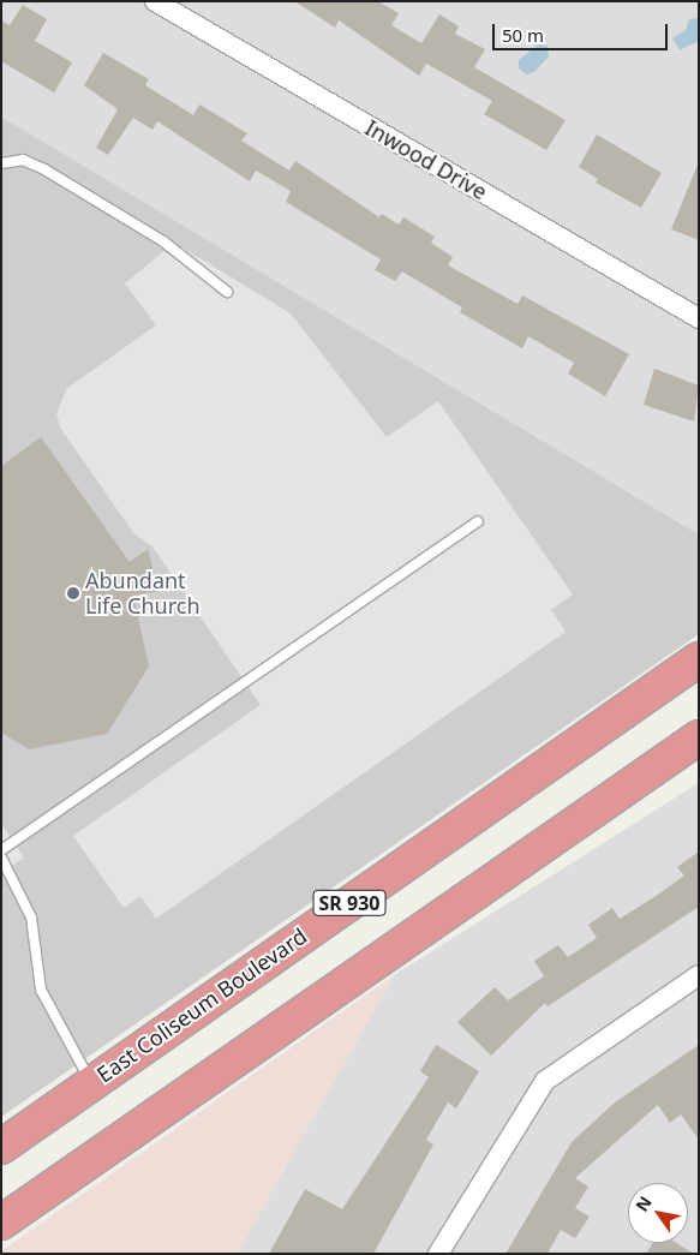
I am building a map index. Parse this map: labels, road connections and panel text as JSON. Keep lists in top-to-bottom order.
{
  "streets": {
    "highway": ["SR 930", "East Coliseum Boulevard"],
    "street": ["Inwood Drive"]
  },
  "places": ["Abundant Life Church"],
  "scale_bar": "50 m",
  "north": "top left"
}
